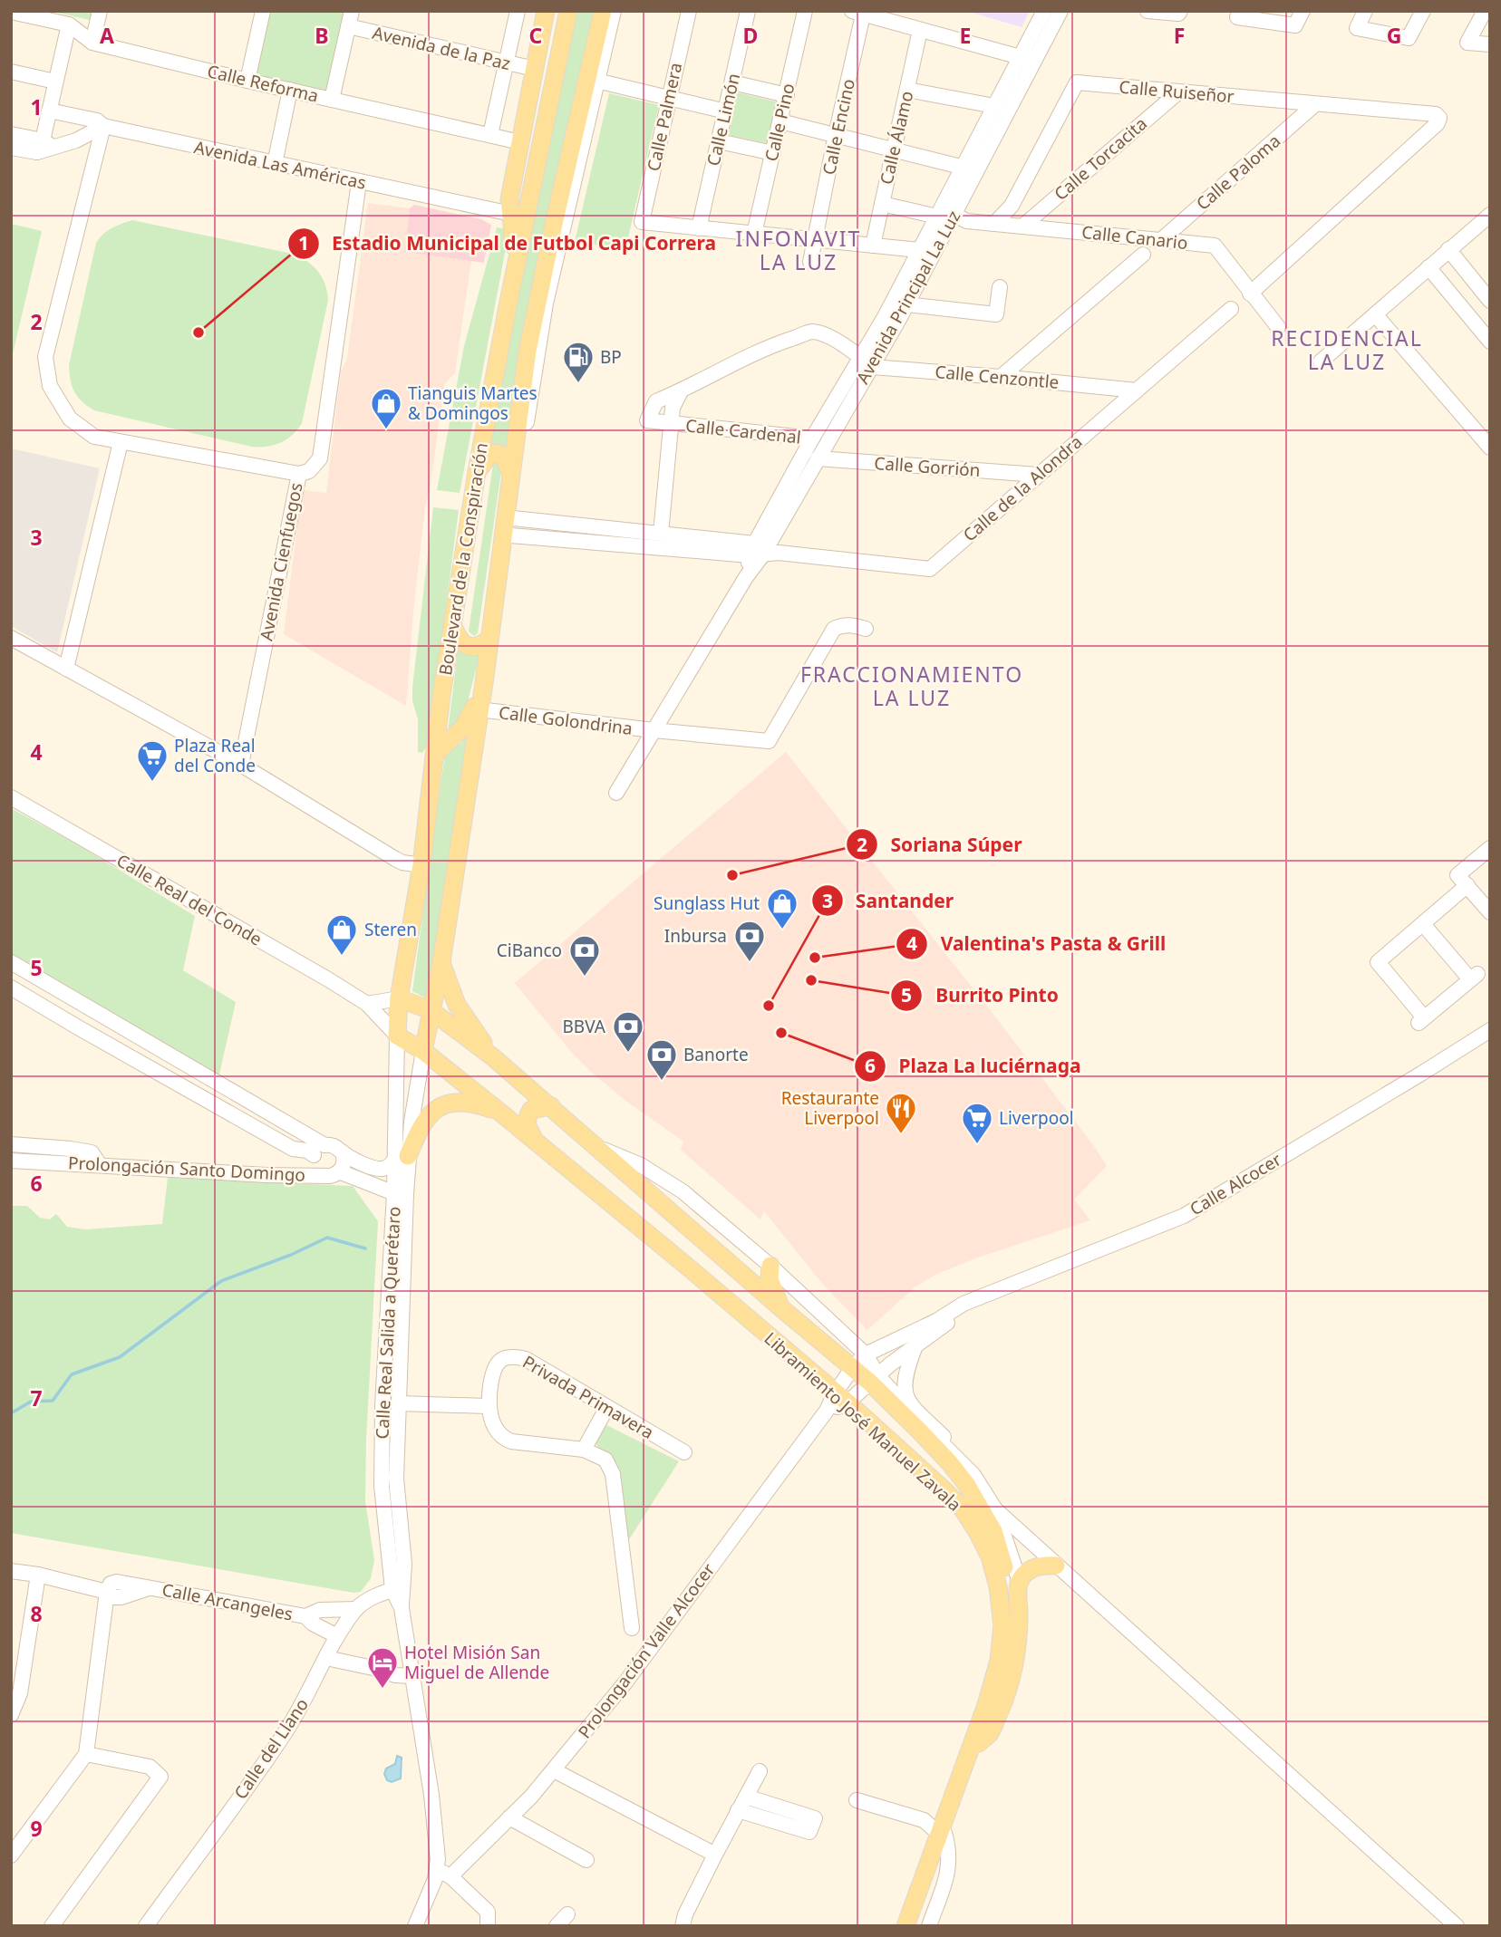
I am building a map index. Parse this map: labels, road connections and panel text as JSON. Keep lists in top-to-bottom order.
{
  "streets": {
    "main road": ["Boulevard de la Conspiración", "Libramiento José Manuel Zavala"],
    "street": [
      "Avenida de la Paz",
      "Calle Reforma",
      "Calle Ruiseñor",
      "Calle Palmera",
      "Calle Limón",
      "Calle Pino",
      "Calle Encino",
      "Calle Álamo",
      "Calle Torcacita",
      "Avenida Las Américas",
      "Calle Paloma",
      "Calle Canario",
      "Avenida Principal La Luz",
      "Calle Cenzontle",
      "Calle Cardenal",
      "Calle Gorrión",
      "Calle de la Alondra",
      "Avenida Cienfuegos",
      "Calle Golondrina",
      "Calle Real del Conde",
      "Prolongación Santo Domingo",
      "Calle Alcocer",
      "Calle Real Salida a Querétaro",
      "Privada Primavera",
      "Calle Arcangeles",
      "Prolongación Valle Alcocer",
      "Calle del Llano"
    ]
  },
  "crossings": [
    ["Calle Ruiseñor", "Calle Torcacita"],
    ["Calle Ruiseñor", "Calle Paloma"],
    ["Calle Ruiseñor", "Calle Canario"],
    ["Calle Palmera", "Calle Limón"],
    ["Calle Torcacita", "Calle Canario"],
    ["Avenida Las Américas", "Avenida Cienfuegos"],
    ["Calle Paloma", "Calle Canario"],
    ["Calle Canario", "Avenida Principal La Luz"],
    ["Avenida Principal La Luz", "Calle Cenzontle"],
    ["Avenida Principal La Luz", "Calle Cardenal"],
    ["Avenida Principal La Luz", "Calle Gorrión"],
    ["Avenida Principal La Luz", "Calle de la Alondra"],
    ["Avenida Principal La Luz", "Calle Golondrina"],
    ["Calle Cenzontle", "Calle de la Alondra"],
    ["Calle Cardenal", "Calle de la Alondra"],
    ["Calle Gorrión", "Calle de la Alondra"],
    ["Boulevard de la Conspiración", "Calle Golondrina"],
    ["Boulevard de la Conspiración", "Calle Real del Conde"],
    ["Boulevard de la Conspiración", "Calle Real Salida a Querétaro"],
    ["Boulevard de la Conspiración", "Libramiento José Manuel Zavala"],
    ["Calle Real del Conde", "Calle Real Salida a Querétaro"],
    ["Calle Real del Conde", "Libramiento José Manuel Zavala"],
    ["Prolongación Santo Domingo", "Calle Real Salida a Querétaro"],
    ["Calle Alcocer", "Libramiento José Manuel Zavala"],
    ["Calle Alcocer", "Prolongación Valle Alcocer"],
    ["Calle Real Salida a Querétaro", "Libramiento José Manuel Zavala"],
    ["Calle Real Salida a Querétaro", "Calle del Llano"],
    ["Libramiento José Manuel Zavala", "Prolongación Valle Alcocer"],
    ["Calle Arcangeles", "Calle del Llano"]
  ],
  "districts": ["INFONAVIT LA LUZ", "RECIDENCIAL LA LUZ", "FRACCIONAMIENTO LA LUZ"],
  "places": {
    "other": [
      "Estadio Municipal de Futbol Capi Correra",
      "Soriana Súper",
      "Valentina's Pasta & Grill",
      "Burrito Pinto",
      "Santander",
      "Plaza La luciérnaga"
    ],
    "fuel station": ["BP"],
    "shop": ["Tianguis Martes & Domingos", "Sunglass Hut", "Steren"],
    "supermarket": ["Plaza Real del Conde", "Liverpool"],
    "bank": [
      "Inbursa",
      "CiBanco",
      "BBVA",
      "Banorte"
    ],
    "restaurant": ["Restaurante Liverpool"],
    "hotel": ["Hotel Misión San Miguel de Allende"]
  },
  "grid": {
    "columns": [
      "A",
      "B",
      "C",
      "D",
      "E",
      "F",
      "G"
    ],
    "rows": [
      "1",
      "2",
      "3",
      "4",
      "5",
      "6",
      "7",
      "8",
      "9"
    ]
  }
}
